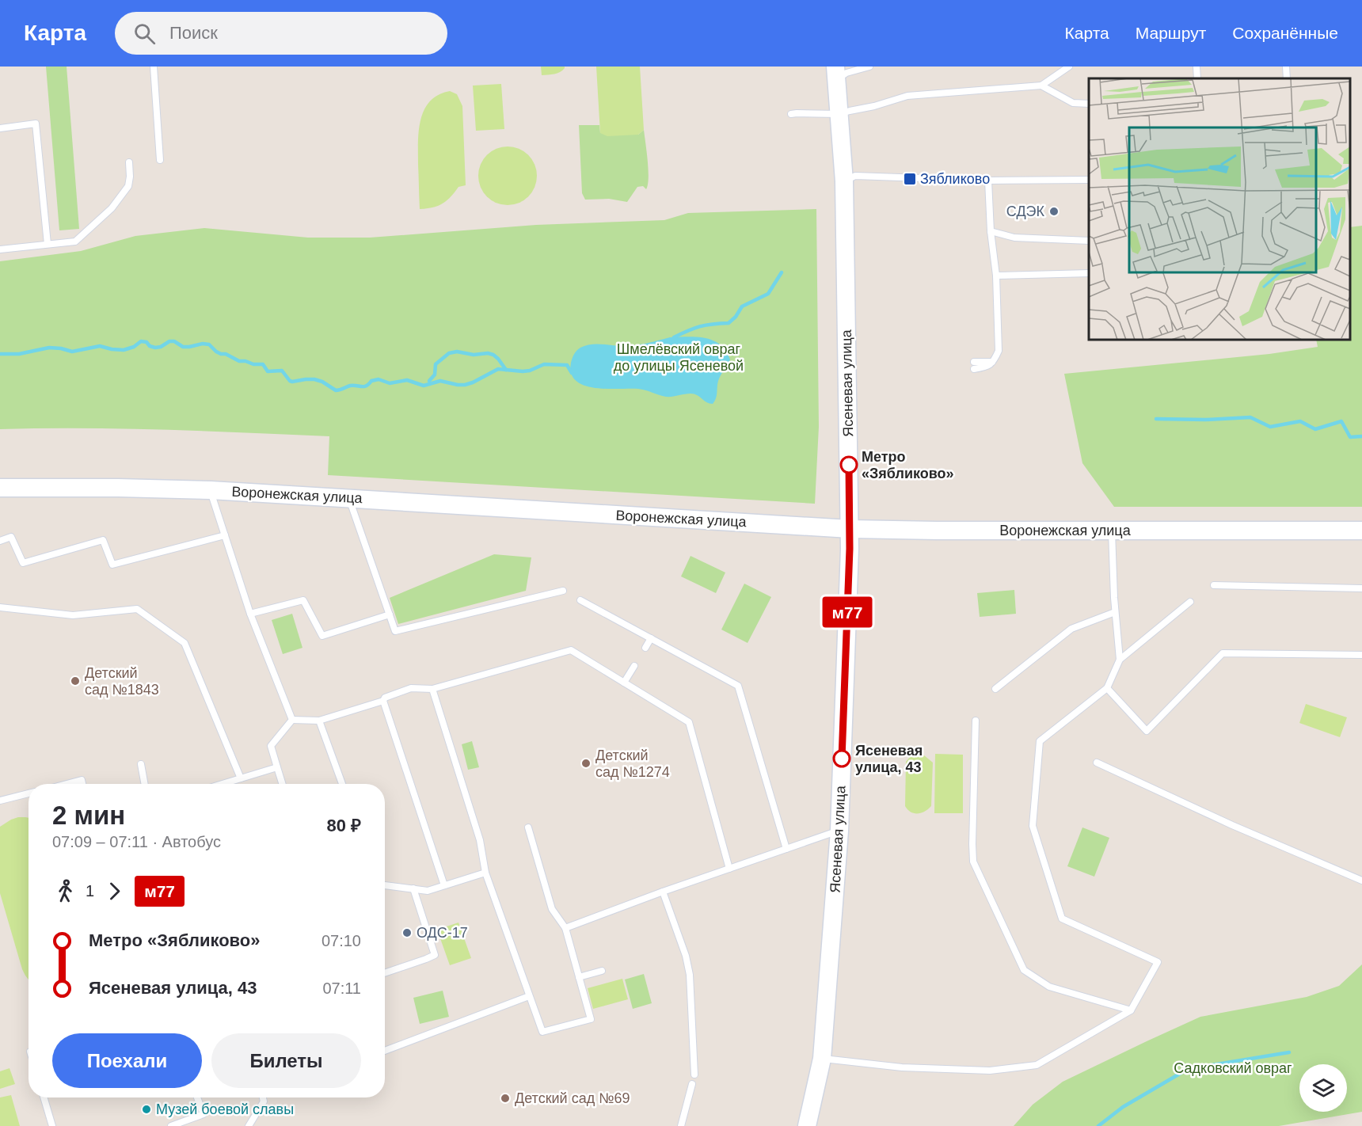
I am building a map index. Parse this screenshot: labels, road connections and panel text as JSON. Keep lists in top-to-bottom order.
{
  "streets": {
    "street": ["Ясеневая улица", "Воронежская улица"]
  },
  "crossings": [
    ["Ясеневая улица", "Воронежская улица"]
  ],
  "parks": ["Шмелёвский овраг до улицы Ясеневой", "Садковский овраг"],
  "places": {
    "transit": ["Зябликово"],
    "other": [
      "СДЭК",
      "Метро «Зябликово»",
      "Детский сад №1843",
      "Ясеневая улица, 43",
      "Детский сад №1274",
      "ОДС-17",
      "Детский сад №69",
      "Музей боевой славы"
    ]
  },
  "lines": ["bus line м77"],
  "page": {
    "header": "Карта",
    "search": "Поиск",
    "nav": ["Карта", "Маршрут", "Сохранённые"],
    "on_map": "м77",
    "heading": ["2 мин", "07:09 – 07:11 · Автобус", "80 ₽"],
    "legs": ["1", "м77"],
    "list": [
      {
        "name": "Метро «Зябликово»",
        "value": "07:10"
      },
      {
        "name": "Ясеневая улица, 43",
        "value": "07:11"
      }
    ],
    "buttons": ["Поехали", "Билеты"]
  }
}
